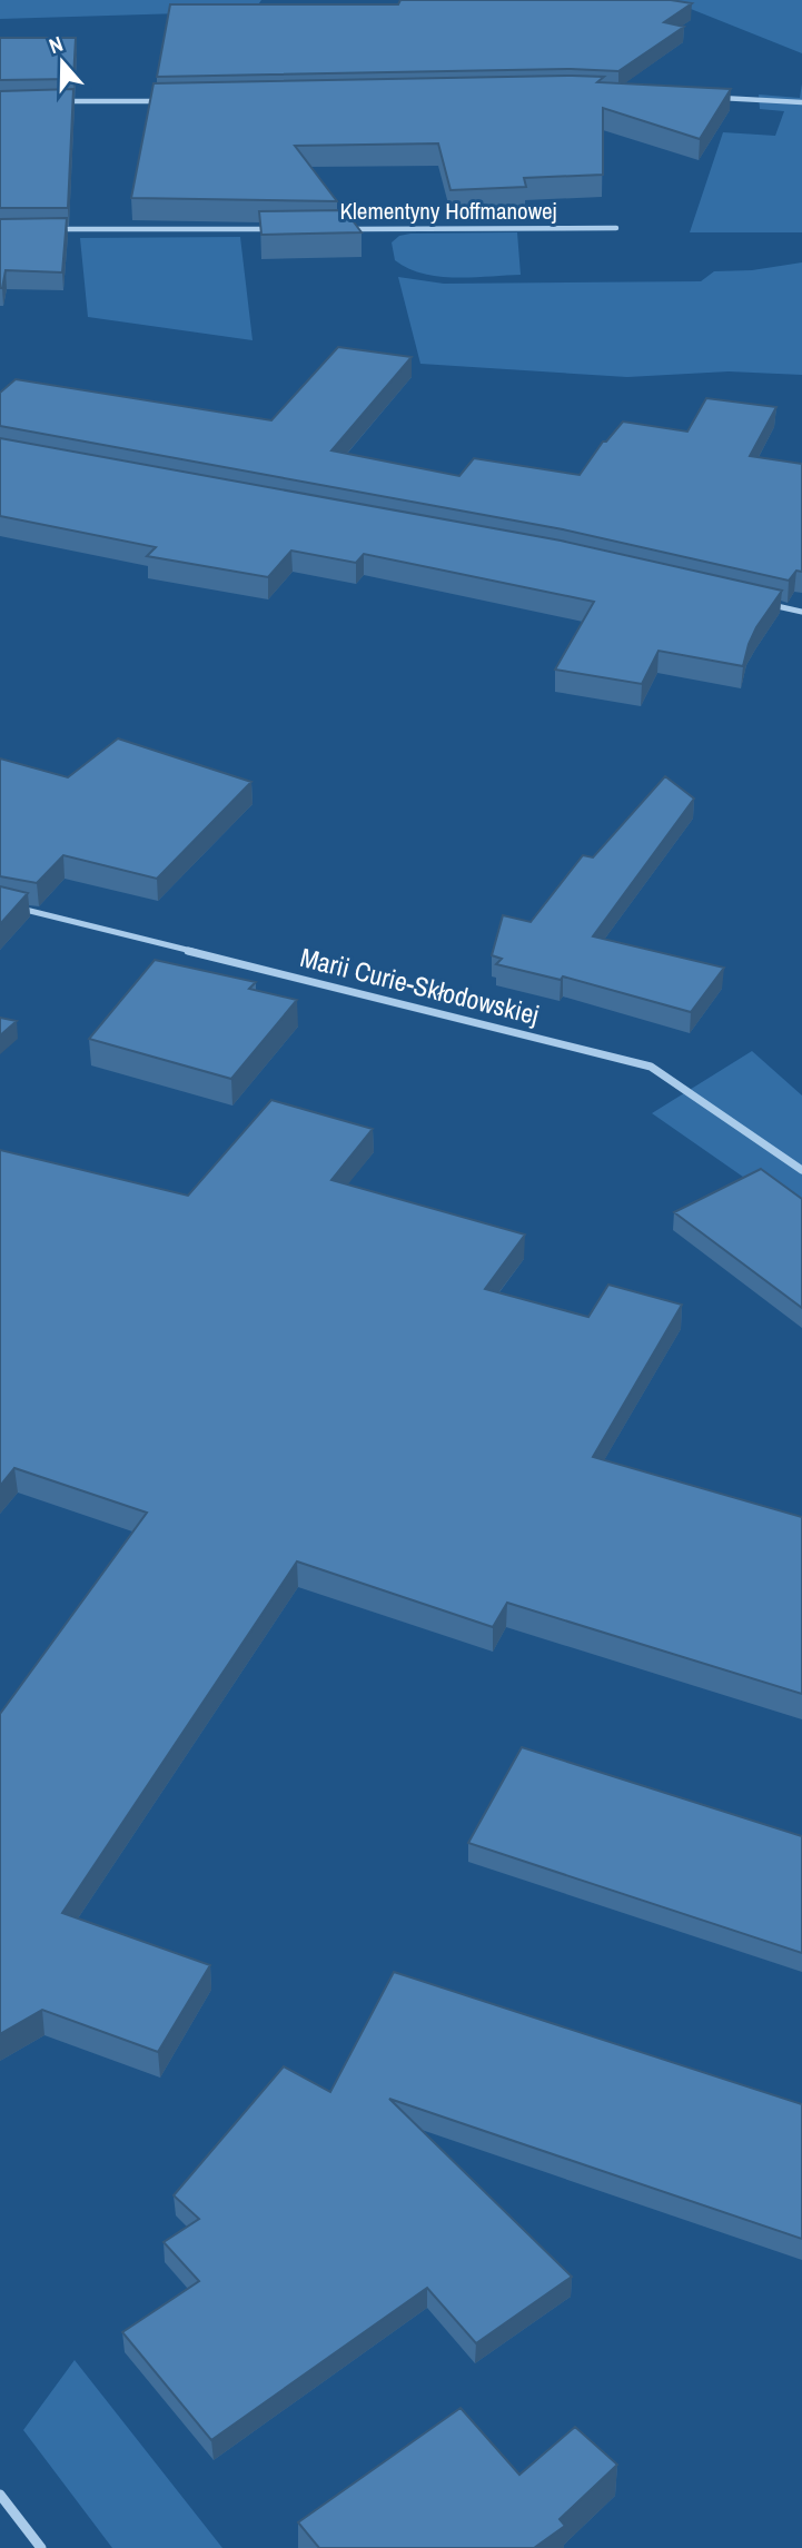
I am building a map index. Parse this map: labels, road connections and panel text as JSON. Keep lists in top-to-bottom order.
{
  "streets": {
    "street": ["Klementyny Hoffmanowej", "Marii Curie-Skłodowskiej"]
  },
  "north": "top"
}
